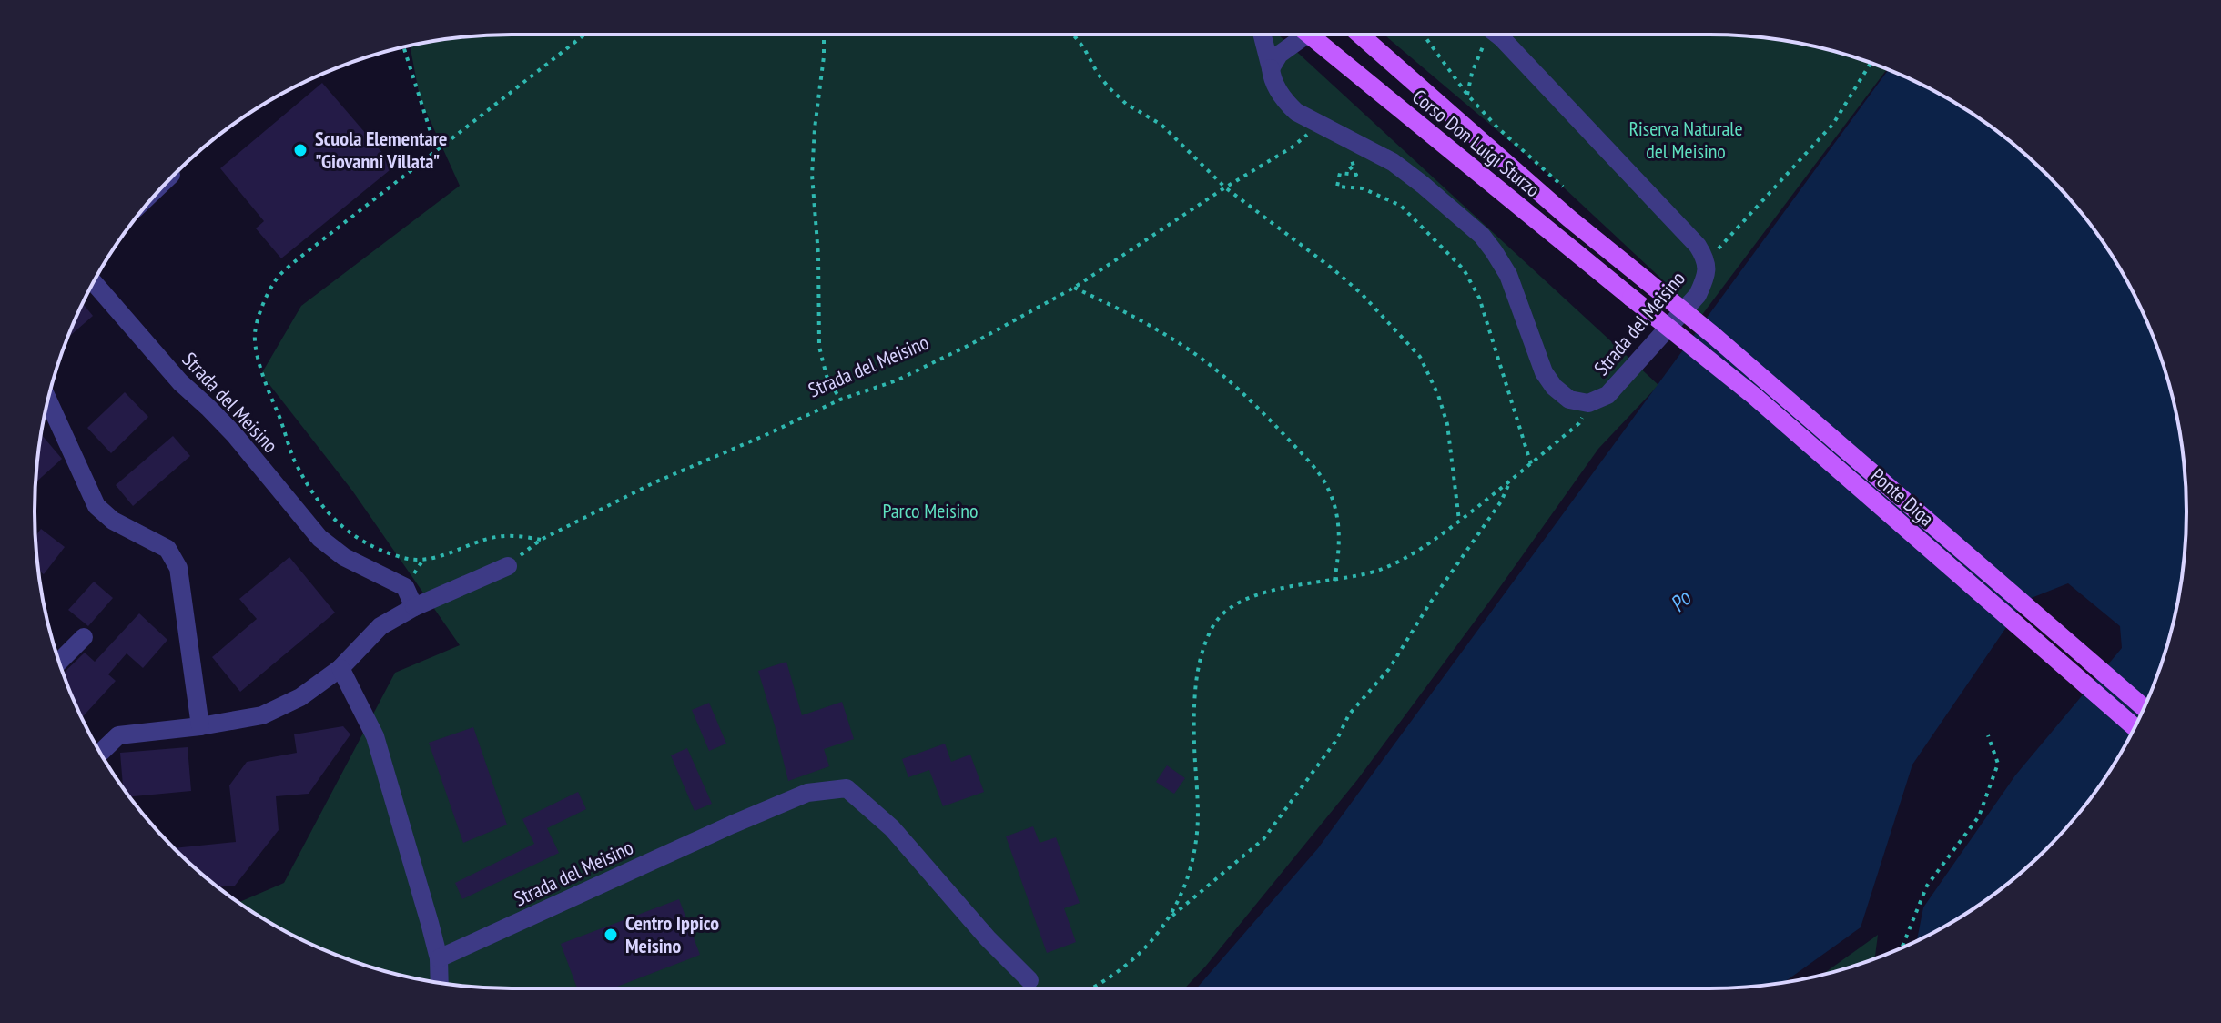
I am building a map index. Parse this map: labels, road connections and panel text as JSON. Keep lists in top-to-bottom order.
{
  "streets": {
    "main road": ["Corso Don Luigi Sturzo", "Ponte Diga"],
    "street": ["Strada del Meisino"]
  },
  "crossings": [
    ["Corso Don Luigi Sturzo", "Ponte Diga"]
  ],
  "water": ["Po"],
  "parks": ["Riserva Naturale del Meisino", "Parco Meisino"],
  "places": ["Scuola Elementare \"Giovanni Villata\"", "Centro Ippico Meisino"]
}
